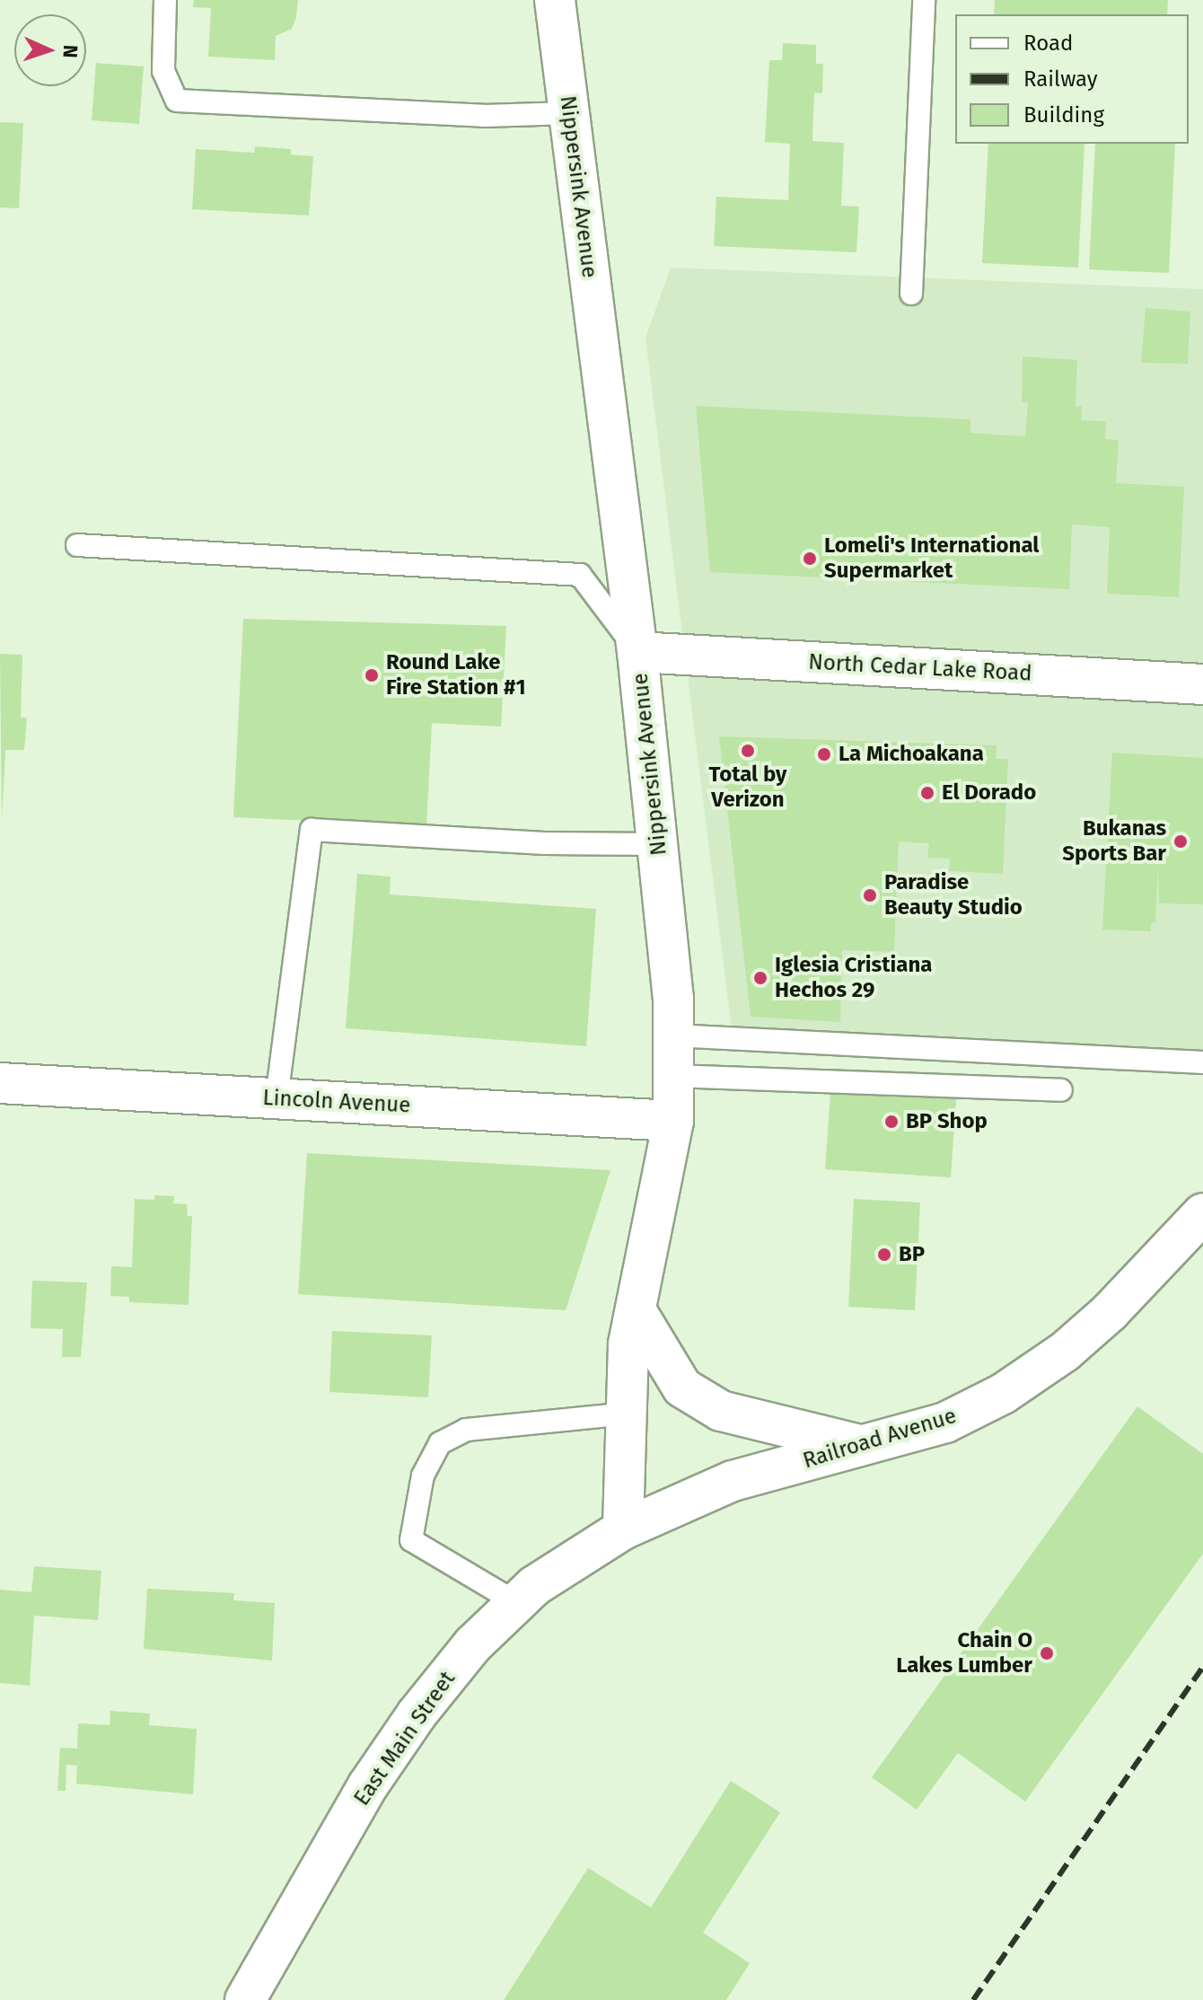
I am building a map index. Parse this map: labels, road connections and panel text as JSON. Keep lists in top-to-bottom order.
{
  "streets": {
    "street": [
      "Nippersink Avenue",
      "North Cedar Lake Road",
      "Lincoln Avenue",
      "Railroad Avenue",
      "East Main Street"
    ]
  },
  "crossings": [
    ["Nippersink Avenue", "North Cedar Lake Road"],
    ["Nippersink Avenue", "Lincoln Avenue"],
    ["Nippersink Avenue", "Railroad Avenue"],
    ["Nippersink Avenue", "East Main Street"],
    ["Railroad Avenue", "East Main Street"]
  ],
  "places": [
    "Lomeli's International Supermarket",
    "Round Lake Fire Station #1",
    "Total by Verizon",
    "La Michoakana",
    "El Dorado",
    "Bukanas Sports Bar",
    "Paradise Beauty Studio",
    "Iglesia Cristiana Hechos 29",
    "BP Shop",
    "BP",
    "Chain O Lakes Lumber"
  ],
  "legend": ["Road", "Railway", "Building"],
  "north": "right"
}
